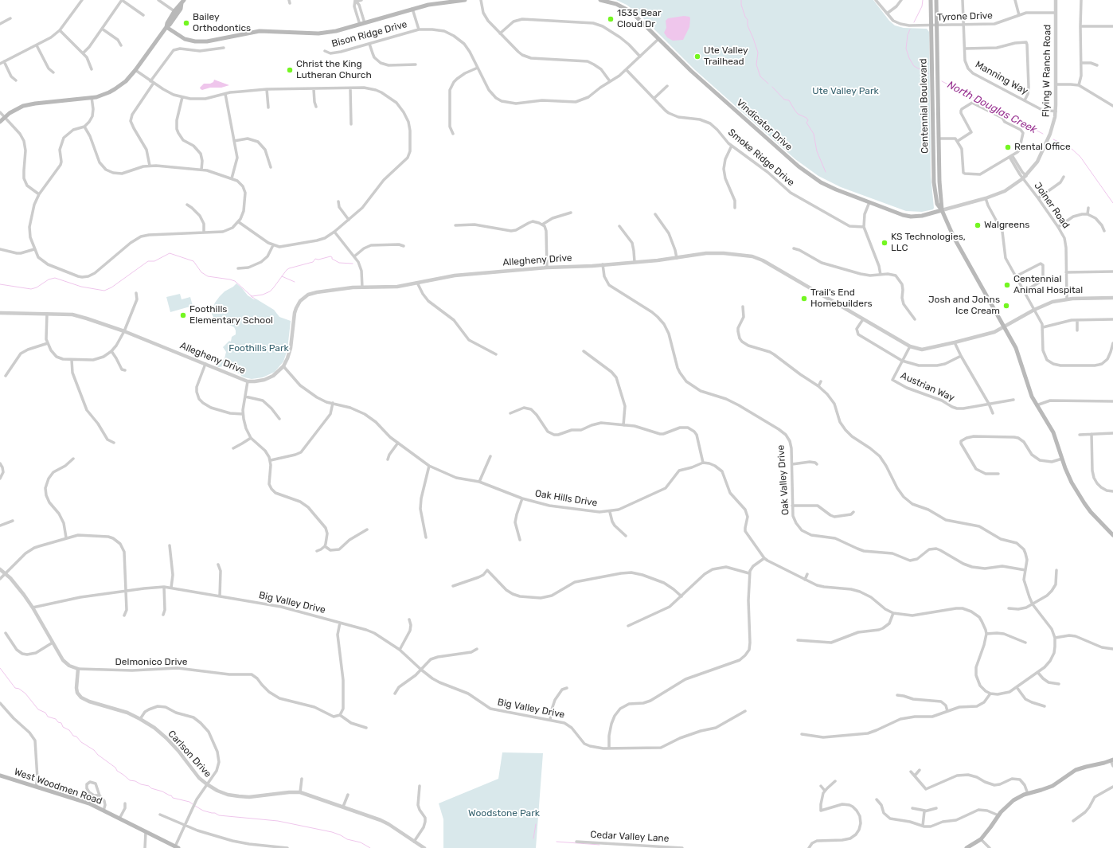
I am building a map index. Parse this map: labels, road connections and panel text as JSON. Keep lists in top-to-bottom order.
{
  "streets": {
    "main road": ["Centennial Boulevard", "Vindicator Drive", "West Woodmen Road"],
    "street": [
      "Tyrone Drive",
      "Bison Ridge Drive",
      "Flying W Ranch Road",
      "Manning Way",
      "Smoke Ridge Drive",
      "Joiner Road",
      "Allegheny Drive",
      "Austrian Way",
      "Oak Valley Drive",
      "Oak Hills Drive",
      "Big Valley Drive",
      "Delmonico Drive",
      "Carlson Drive",
      "Cedar Valley Lane"
    ]
  },
  "crossings": [
    ["Tyrone Drive", "Flying W Ranch Road"],
    ["Tyrone Drive", "Manning Way"],
    ["Tyrone Drive", "Centennial Boulevard"],
    ["Bison Ridge Drive", "Vindicator Drive"],
    ["Bison Ridge Drive", "Smoke Ridge Drive"],
    ["Flying W Ranch Road", "Manning Way"],
    ["Flying W Ranch Road", "Centennial Boulevard"],
    ["Flying W Ranch Road", "Vindicator Drive"],
    ["Flying W Ranch Road", "Joiner Road"],
    ["Centennial Boulevard", "Vindicator Drive"],
    ["Centennial Boulevard", "Allegheny Drive"],
    ["Joiner Road", "Allegheny Drive"],
    ["Allegheny Drive", "Oak Valley Drive"],
    ["Allegheny Drive", "Oak Hills Drive"],
    ["Big Valley Drive", "Delmonico Drive"],
    ["Delmonico Drive", "Carlson Drive"]
  ],
  "water": ["North Douglas Creek"],
  "parks": ["Ute Valley Park", "Foothills Park", "Woodstone Park"],
  "places": [
    "1535 Bear Cloud Dr",
    "Bailey Orthodontics",
    "Ute Valley Trailhead",
    "Christ the King Lutheran Church",
    "Rental Office",
    "Walgreens",
    "KS Technologies, LLC",
    "Centennial Animal Hospital",
    "Trail's End Homebuilders",
    "Josh and Johns Ice Cream",
    "Foothills Elementary School"
  ]
}
